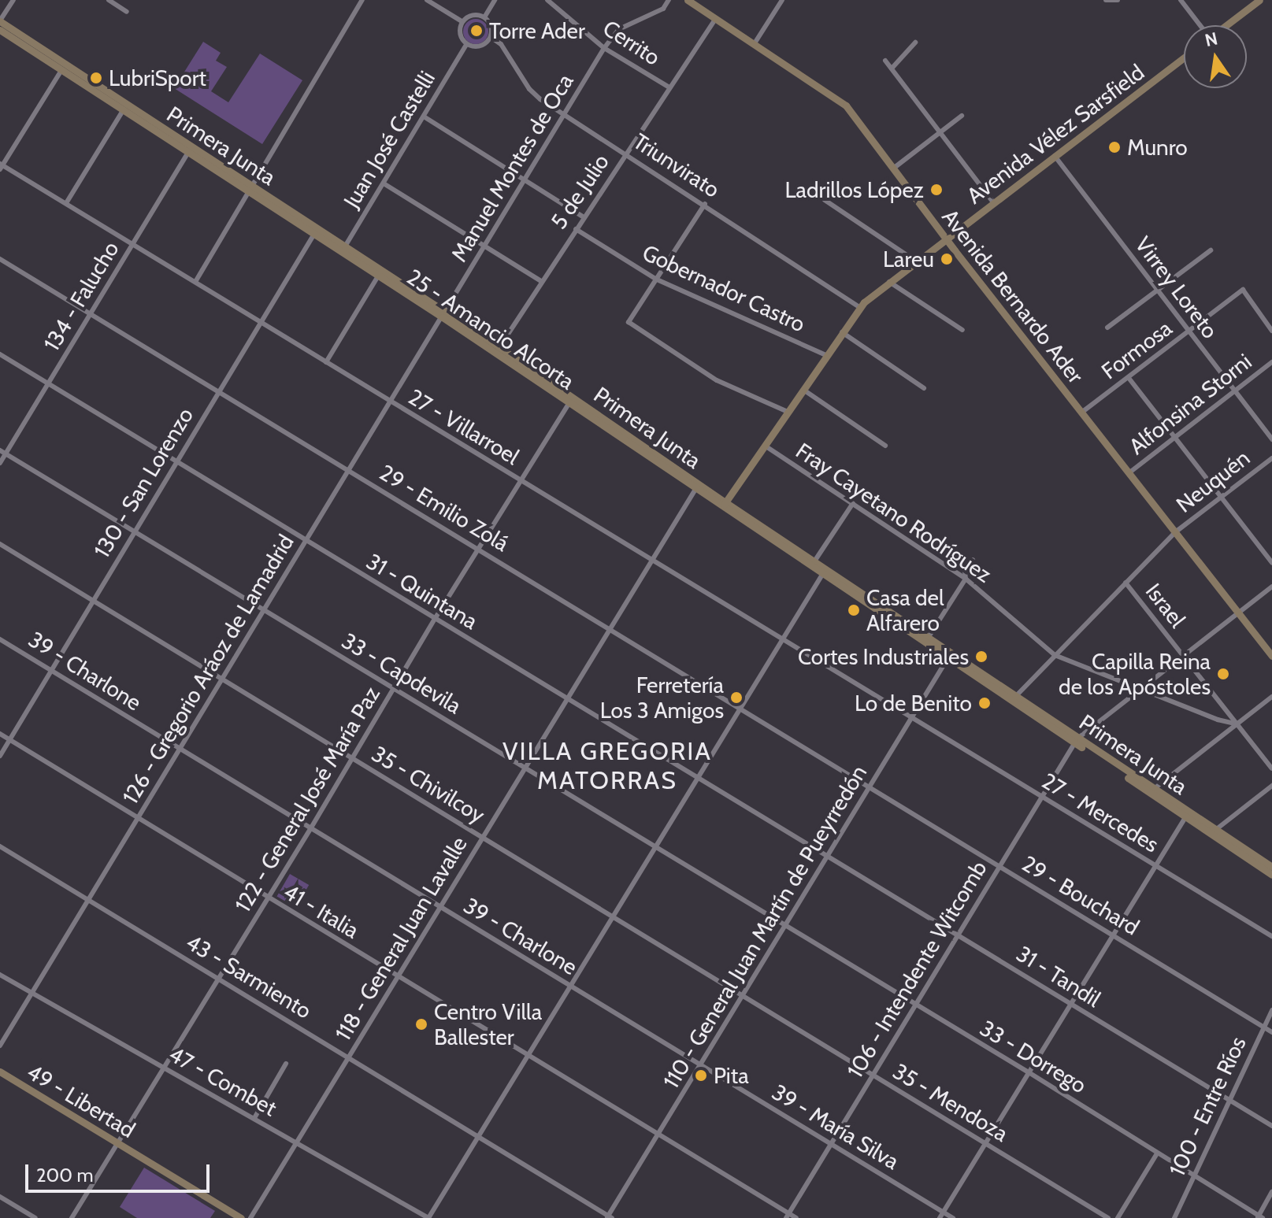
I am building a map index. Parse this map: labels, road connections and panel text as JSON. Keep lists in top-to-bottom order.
{
  "streets": {
    "main road": [
      "Avenida Vélez Sarsfield",
      "Primera Junta",
      "Avenida Bernardo Ader",
      "49 - Libertad"
    ],
    "street": [
      "Cerrito",
      "Juan José Castelli",
      "Triunvirato",
      "Manuel Montes de Oca",
      "5 de Julio",
      "Virrey Loreto",
      "Gobernador Castro",
      "134 - Falucho",
      "Formosa",
      "Alfonsina Storni",
      "27 - Villarroel",
      "Neuquén",
      "130 - San Lorenzo",
      "29 - Emilio Zolá",
      "Fray Cayetano Rodríguez",
      "31 - Quintana",
      "Israel",
      "126 - Gregorio Aráoz de Lamadrid",
      "39 - Charlone",
      "33 - Capdevila",
      "35 - Chivilcoy",
      "122 - General José María Paz",
      "27 - Mercedes",
      "29 - Bouchard",
      "41 - Italia",
      "110 - General Juan Martín de Pueyrredón",
      "118 - General Juan Lavalle",
      "106 - Intendente Witcomb",
      "43 - Sarmiento",
      "31 - Tandil",
      "33 - Dorrego",
      "47 - Combet",
      "35 - Mendoza",
      "100 - Entre Ríos",
      "39 - María Silva"
    ]
  },
  "crossings": [
    ["Cerrito", "Manuel Montes de Oca"],
    ["Cerrito", "5 de Julio"],
    ["Avenida Vélez Sarsfield", "Primera Junta"],
    ["Avenida Vélez Sarsfield", "Triunvirato"],
    ["Avenida Vélez Sarsfield", "Virrey Loreto"],
    ["Avenida Vélez Sarsfield", "Gobernador Castro"],
    ["Avenida Vélez Sarsfield", "Avenida Bernardo Ader"],
    ["Avenida Vélez Sarsfield", "Fray Cayetano Rodríguez"],
    ["Juan José Castelli", "Primera Junta"],
    ["Juan José Castelli", "Triunvirato"],
    ["Primera Junta", "Manuel Montes de Oca"],
    ["Primera Junta", "5 de Julio"],
    ["Primera Junta", "134 - Falucho"],
    ["Primera Junta", "Neuquén"],
    ["Primera Junta", "130 - San Lorenzo"],
    ["Primera Junta", "126 - Gregorio Aráoz de Lamadrid"],
    ["Primera Junta", "122 - General José María Paz"],
    ["Primera Junta", "110 - General Juan Martín de Pueyrredón"],
    ["Primera Junta", "118 - General Juan Lavalle"],
    ["Primera Junta", "106 - Intendente Witcomb"],
    ["Triunvirato", "Manuel Montes de Oca"],
    ["Triunvirato", "5 de Julio"],
    ["Manuel Montes de Oca", "126 - Gregorio Aráoz de Lamadrid"],
    ["5 de Julio", "Gobernador Castro"],
    ["5 de Julio", "Avenida Bernardo Ader"],
    ["Virrey Loreto", "Formosa"],
    ["Virrey Loreto", "Alfonsina Storni"],
    ["Gobernador Castro", "Fray Cayetano Rodríguez"],
    ["134 - Falucho", "27 - Villarroel"],
    ["134 - Falucho", "29 - Emilio Zolá"],
    ["134 - Falucho", "31 - Quintana"],
    ["134 - Falucho", "33 - Capdevila"],
    ["Avenida Bernardo Ader", "Formosa"],
    ["Avenida Bernardo Ader", "Alfonsina Storni"],
    ["Avenida Bernardo Ader", "Neuquén"],
    ["Avenida Bernardo Ader", "106 - Intendente Witcomb"],
    ["27 - Villarroel", "130 - San Lorenzo"],
    ["27 - Villarroel", "126 - Gregorio Aráoz de Lamadrid"],
    ["27 - Villarroel", "122 - General José María Paz"],
    ["27 - Villarroel", "27 - Mercedes"],
    ["27 - Villarroel", "110 - General Juan Martín de Pueyrredón"],
    ["27 - Villarroel", "118 - General Juan Lavalle"],
    ["Neuquén", "Fray Cayetano Rodríguez"],
    ["Neuquén", "Israel"],
    ["130 - San Lorenzo", "29 - Emilio Zolá"],
    ["130 - San Lorenzo", "31 - Quintana"],
    ["130 - San Lorenzo", "39 - Charlone"],
    ["130 - San Lorenzo", "33 - Capdevila"],
    ["130 - San Lorenzo", "35 - Chivilcoy"],
    ["130 - San Lorenzo", "41 - Italia"],
    ["29 - Emilio Zolá", "126 - Gregorio Aráoz de Lamadrid"],
    ["29 - Emilio Zolá", "122 - General José María Paz"],
    ["29 - Emilio Zolá", "29 - Bouchard"],
    ["29 - Emilio Zolá", "110 - General Juan Martín de Pueyrredón"],
    ["29 - Emilio Zolá", "118 - General Juan Lavalle"],
    ["Fray Cayetano Rodríguez", "Israel"],
    ["Fray Cayetano Rodríguez", "106 - Intendente Witcomb"],
    ["31 - Quintana", "126 - Gregorio Aráoz de Lamadrid"],
    ["31 - Quintana", "122 - General José María Paz"],
    ["31 - Quintana", "110 - General Juan Martín de Pueyrredón"],
    ["31 - Quintana", "118 - General Juan Lavalle"],
    ["31 - Quintana", "31 - Tandil"],
    ["Israel", "106 - Intendente Witcomb"],
    ["126 - Gregorio Aráoz de Lamadrid", "39 - Charlone"],
    ["126 - Gregorio Aráoz de Lamadrid", "33 - Capdevila"],
    ["126 - Gregorio Aráoz de Lamadrid", "35 - Chivilcoy"],
    ["126 - Gregorio Aráoz de Lamadrid", "41 - Italia"],
    ["126 - Gregorio Aráoz de Lamadrid", "43 - Sarmiento"],
    ["126 - Gregorio Aráoz de Lamadrid", "47 - Combet"],
    ["39 - Charlone", "122 - General José María Paz"],
    ["39 - Charlone", "110 - General Juan Martín de Pueyrredón"],
    ["39 - Charlone", "118 - General Juan Lavalle"],
    ["39 - Charlone", "39 - María Silva"],
    ["33 - Capdevila", "122 - General José María Paz"],
    ["33 - Capdevila", "110 - General Juan Martín de Pueyrredón"],
    ["33 - Capdevila", "118 - General Juan Lavalle"],
    ["33 - Capdevila", "33 - Dorrego"],
    ["35 - Chivilcoy", "122 - General José María Paz"],
    ["35 - Chivilcoy", "110 - General Juan Martín de Pueyrredón"],
    ["35 - Chivilcoy", "118 - General Juan Lavalle"],
    ["35 - Chivilcoy", "35 - Mendoza"],
    ["122 - General José María Paz", "41 - Italia"],
    ["122 - General José María Paz", "43 - Sarmiento"],
    ["122 - General José María Paz", "47 - Combet"],
    ["122 - General José María Paz", "49 - Libertad"],
    ["27 - Mercedes", "110 - General Juan Martín de Pueyrredón"],
    ["27 - Mercedes", "106 - Intendente Witcomb"],
    ["29 - Bouchard", "110 - General Juan Martín de Pueyrredón"],
    ["29 - Bouchard", "106 - Intendente Witcomb"],
    ["29 - Bouchard", "100 - Entre Ríos"],
    ["41 - Italia", "110 - General Juan Martín de Pueyrredón"],
    ["41 - Italia", "118 - General Juan Lavalle"],
    ["41 - Italia", "106 - Intendente Witcomb"],
    ["110 - General Juan Martín de Pueyrredón", "43 - Sarmiento"],
    ["110 - General Juan Martín de Pueyrredón", "31 - Tandil"],
    ["110 - General Juan Martín de Pueyrredón", "33 - Dorrego"],
    ["110 - General Juan Martín de Pueyrredón", "35 - Mendoza"],
    ["110 - General Juan Martín de Pueyrredón", "39 - María Silva"],
    ["118 - General Juan Lavalle", "43 - Sarmiento"],
    ["118 - General Juan Lavalle", "47 - Combet"],
    ["106 - Intendente Witcomb", "31 - Tandil"],
    ["106 - Intendente Witcomb", "33 - Dorrego"],
    ["106 - Intendente Witcomb", "35 - Mendoza"],
    ["106 - Intendente Witcomb", "39 - María Silva"],
    ["31 - Tandil", "100 - Entre Ríos"],
    ["33 - Dorrego", "100 - Entre Ríos"]
  ],
  "districts": ["VILLA GREGORIA MATORRAS"],
  "places": [
    "Torre Ader",
    "LubriSport",
    "Munro",
    "Ladrillos López",
    "Lareu",
    "Casa del Alfarero",
    "Cortes Industriales",
    "Capilla Reina de los Apóstoles",
    "Ferretería Los 3 Amigos",
    "Lo de Benito",
    "Centro Villa Ballester",
    "Pita"
  ],
  "scale_bar": "200 m",
  "north": "top"
}
